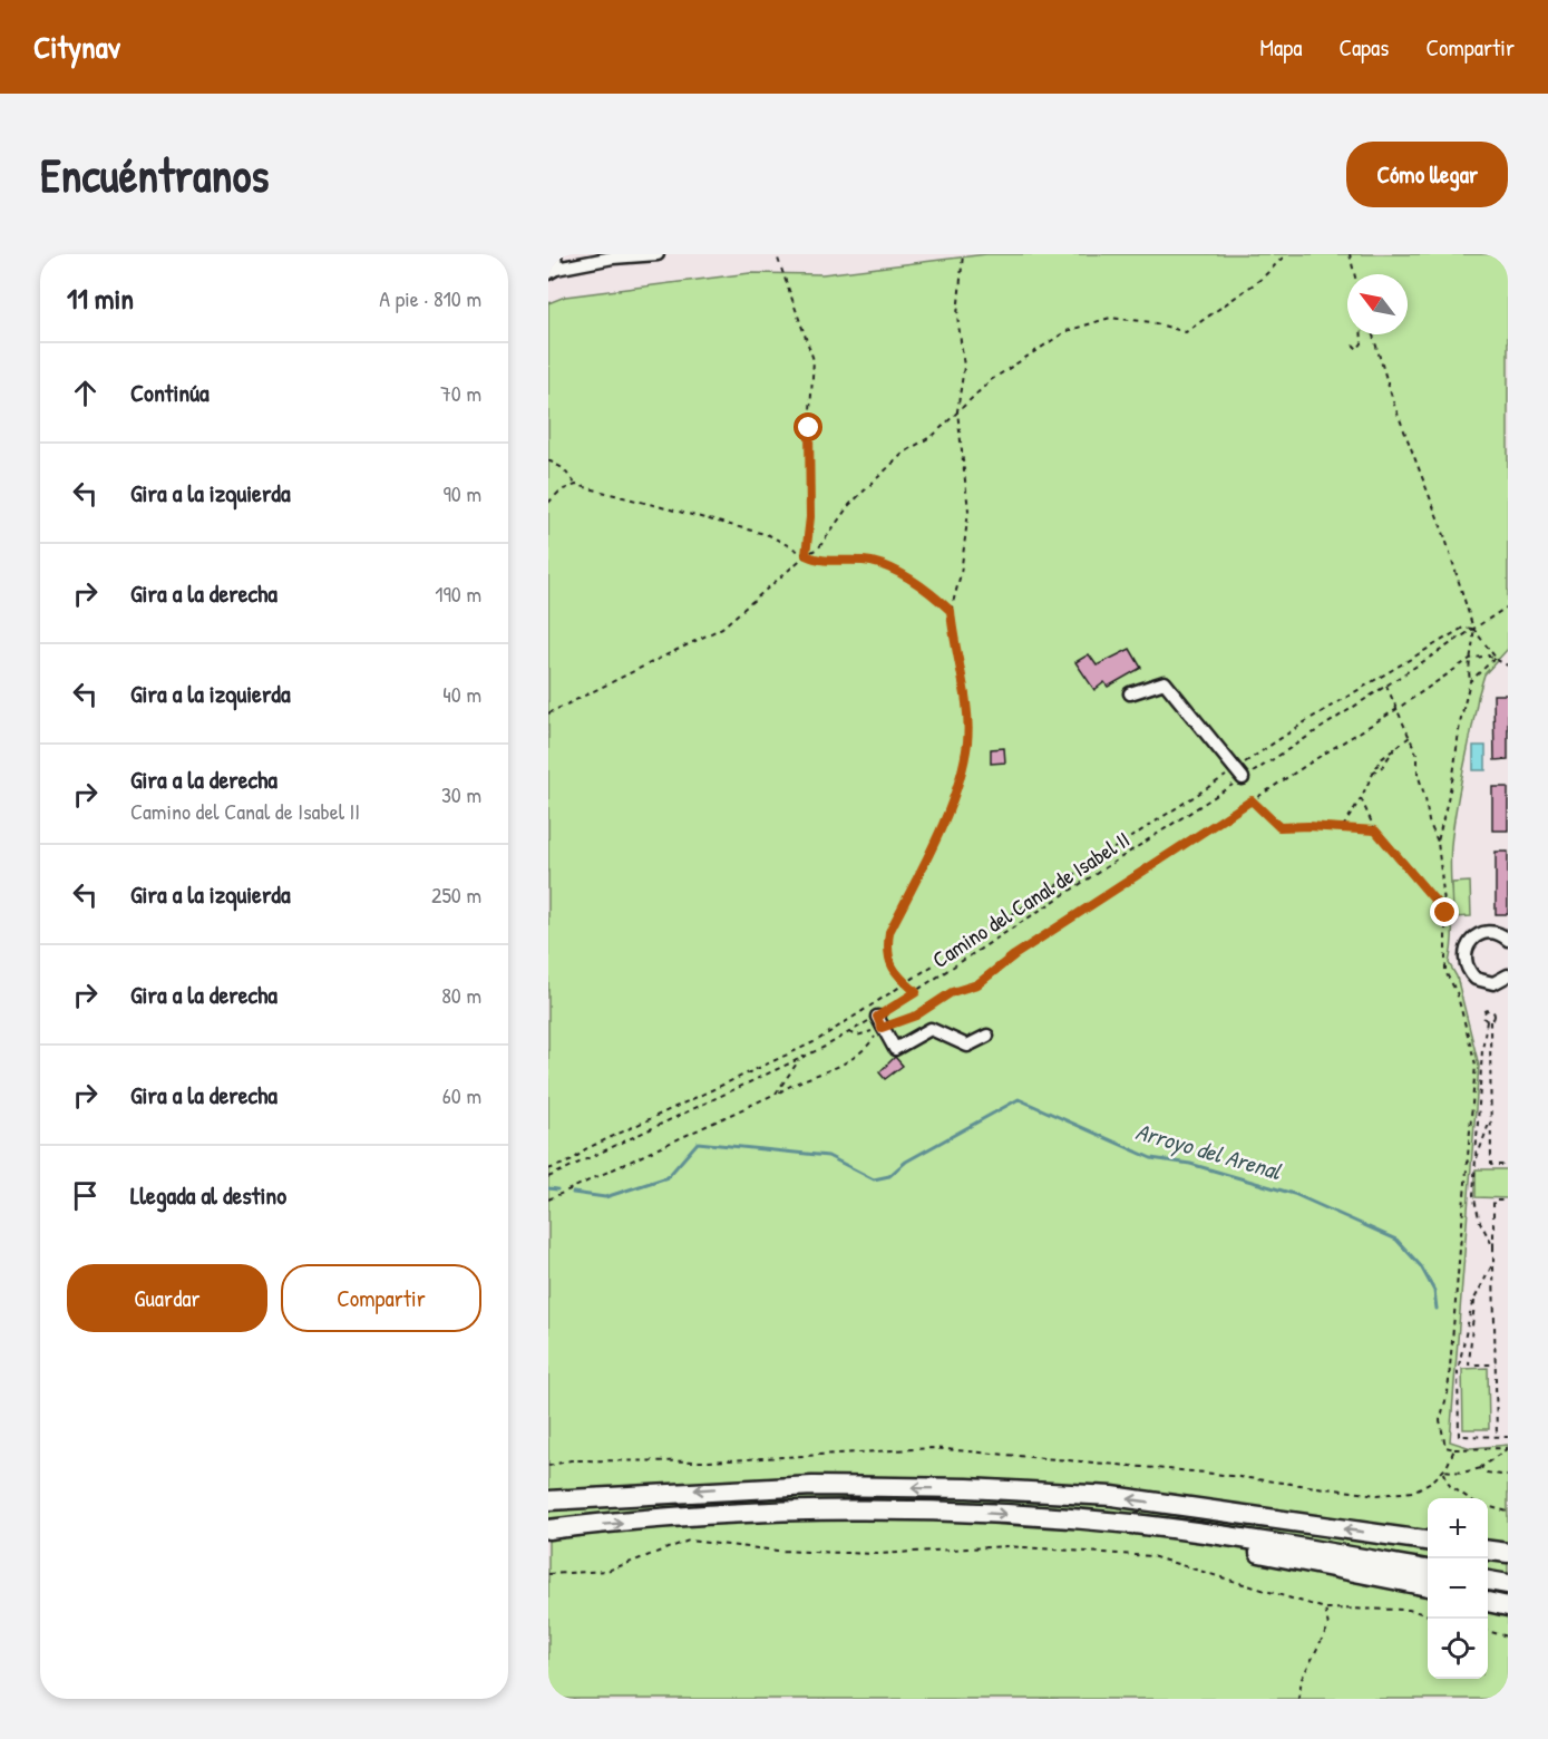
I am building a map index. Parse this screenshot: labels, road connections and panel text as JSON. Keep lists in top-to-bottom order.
{
  "streets": {
    "path": ["Camino del Canal de Isabel II"]
  },
  "water": ["Arroyo del Arenal"],
  "north": "top left",
  "page": {
    "header": "Citynav",
    "nav": ["Mapa", "Capas", "Compartir"],
    "buttons": [
      "Cómo llegar",
      ["Guardar", "Compartir"]
    ],
    "title": "Encuéntranos",
    "heading": ["11 min", "A pie · 810 m"],
    "list": [
      ["Continúa", "70 m"],
      ["Gira a la izquierda", "90 m"],
      ["Gira a la derecha", "190 m"],
      ["Gira a la izquierda", "40 m"],
      ["Gira a la derecha", "Camino del Canal de Isabel II", "30 m"],
      ["Gira a la izquierda", "250 m"],
      ["Gira a la derecha", "80 m"],
      ["Gira a la derecha", "60 m"],
      "Llegada al destino"
    ],
    "map_buttons": ["+", "−"]
  }
}
